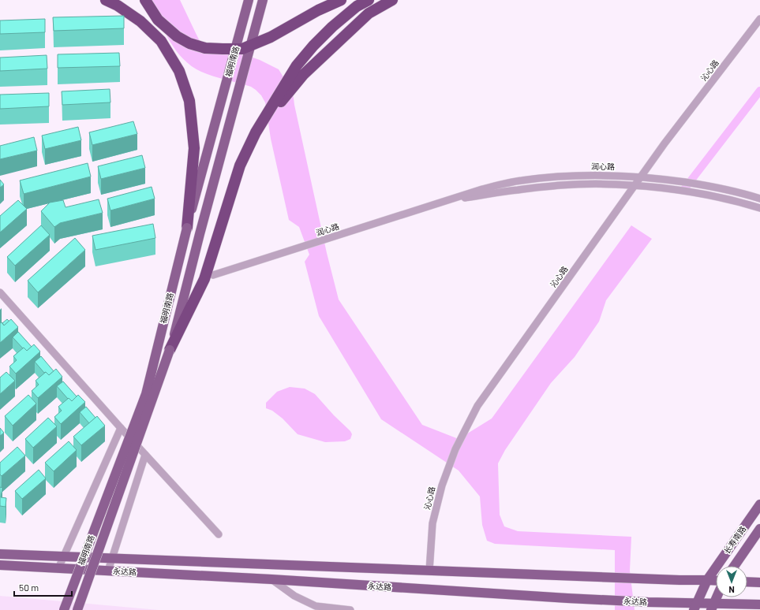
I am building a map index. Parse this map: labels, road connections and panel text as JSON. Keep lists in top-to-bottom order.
{
  "streets": {
    "main road": ["福明南路", "长寿南路", "永达路"],
    "street": ["沁心路", "润心路"]
  },
  "crossings": [
    ["沁心路", "润心路"],
    ["沁心路", "永达路"],
    ["长寿南路", "永达路"]
  ],
  "scale_bar": "50 m",
  "north": "bottom"
}
